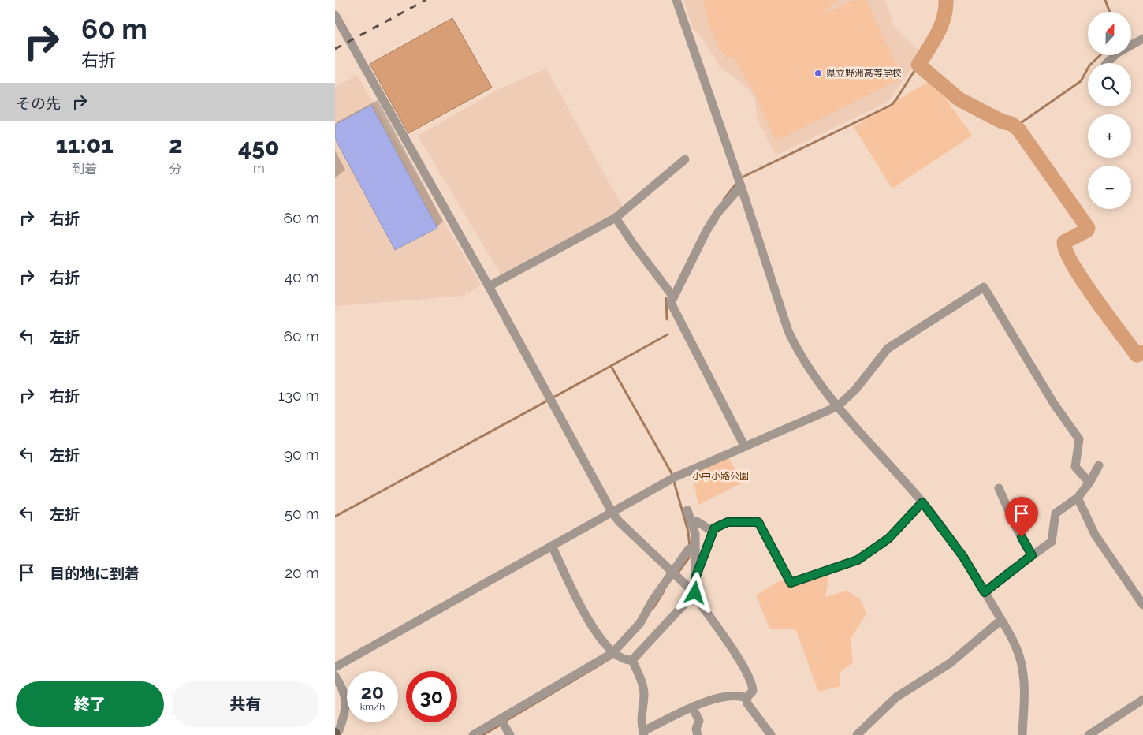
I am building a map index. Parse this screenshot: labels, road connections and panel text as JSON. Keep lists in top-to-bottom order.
{
  "parks": ["小中小路公園"],
  "places": ["県立野洲高等学校"],
  "north": "top",
  "page": {
    "turn": ["60 m", "右折"],
    "map_buttons": ["+", "−"],
    "then": "その先",
    "eta": [
      "11:01",
      "到着",
      "2",
      "分",
      "450",
      "m"
    ],
    "list": [
      {
        "name": "右折",
        "value": "60 m"
      },
      {
        "name": "右折",
        "value": "40 m"
      },
      {
        "name": "左折",
        "value": "60 m"
      },
      {
        "name": "右折",
        "value": "130 m"
      },
      {
        "name": "左折",
        "value": "90 m"
      },
      {
        "name": "左折",
        "value": "50 m"
      },
      {
        "name": "目的地に到着",
        "value": "20 m"
      }
    ],
    "speed": "20 km/h",
    "limit": "30",
    "buttons": ["終了", "共有"]
  }
}
